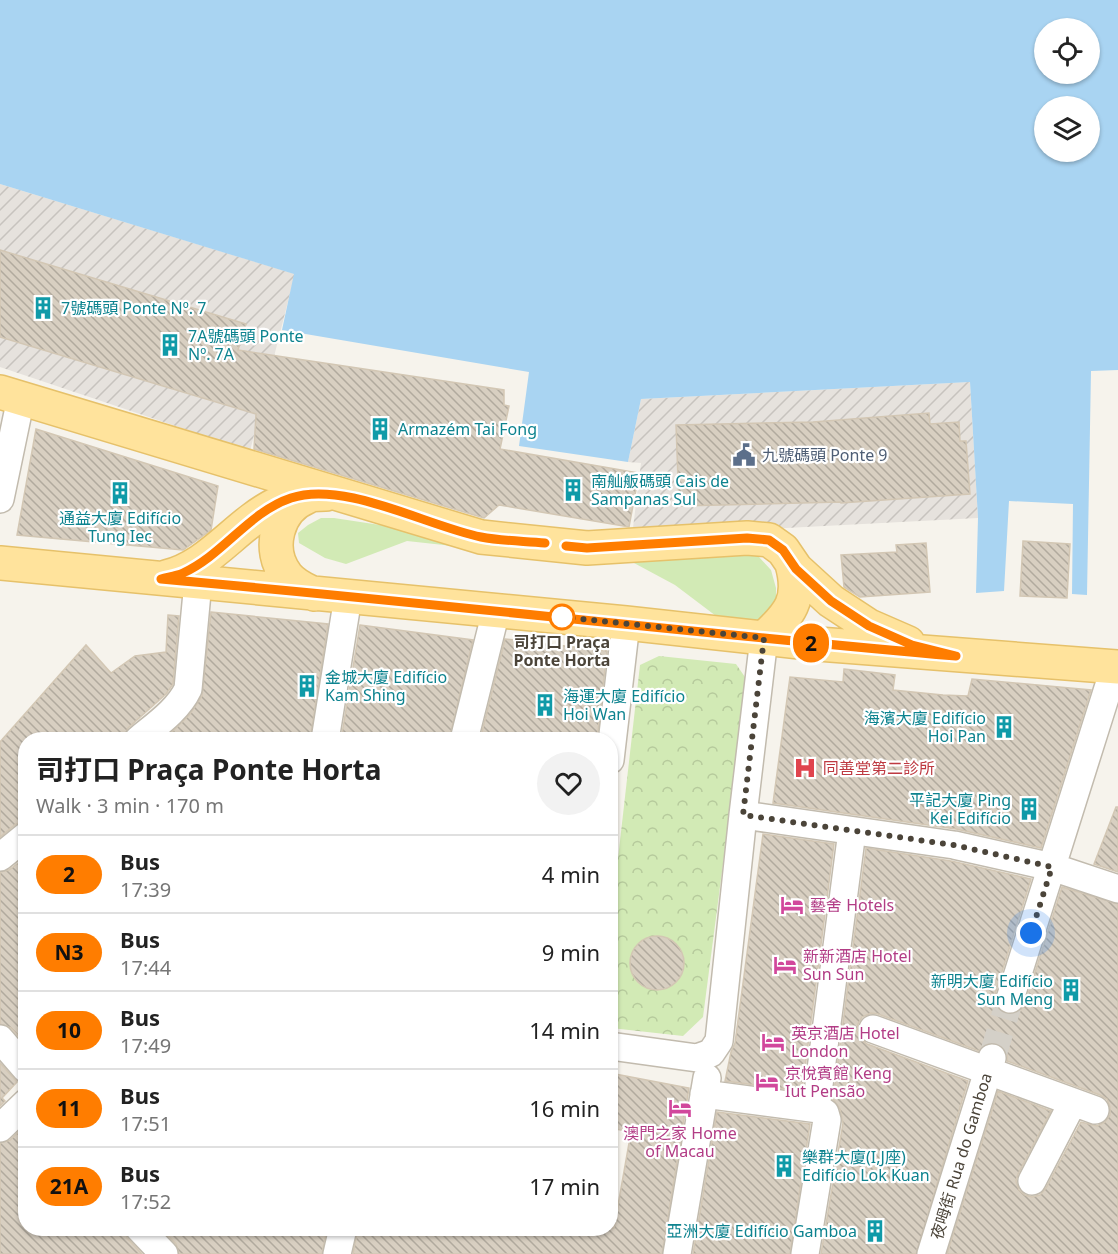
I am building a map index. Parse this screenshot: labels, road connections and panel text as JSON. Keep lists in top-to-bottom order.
{
  "streets": {
    "street": ["夜呣街 Rua do Gamboa"]
  },
  "places": {
    "building": [
      "7號碼頭 Ponte Nº. 7",
      "7A號碼頭 Ponte Nº. 7A",
      "Armazém Tai Fong",
      "南舢舨碼頭 Cais de Sampanas Sul",
      "通益大廈 Edifício Tung Iec",
      "金城大廈 Edifício Kam Shing",
      "海運大廈 Edifício Hoi Wan",
      "海濱大廈 Edifício Hoi Pan",
      "平記大廈 Ping Kei Edifício",
      "新明大廈 Edifício Sun Meng",
      "樂群大廈(I,J座) Edifício Lok Kuan",
      "亞洲大廈 Edifício Gamboa"
    ],
    "public building": ["九號碼頭 Ponte 9"],
    "other": ["司打口 Praça Ponte Horta"],
    "hospital": ["同善堂第二診所"],
    "hotel": [
      "藝舍 Hotels",
      "新新酒店 Hotel Sun Sun",
      "英京酒店 Hotel London",
      "京悅賓館 Keng Iut Pensão",
      "澳門之家 Home of Macau"
    ]
  },
  "lines": ["bus line 2"],
  "page": {
    "on_map": "2",
    "heading": ["司打口 Praça Ponte Horta", "Walk · 3 min · 170 m"],
    "list": [
      {
        "mark": "2",
        "name": "Bus",
        "note": "17:39",
        "value": "4 min"
      },
      {
        "mark": "N3",
        "name": "Bus",
        "note": "17:44",
        "value": "9 min"
      },
      {
        "mark": "10",
        "name": "Bus",
        "note": "17:49",
        "value": "14 min"
      },
      {
        "mark": "11",
        "name": "Bus",
        "note": "17:51",
        "value": "16 min"
      },
      {
        "mark": "21A",
        "name": "Bus",
        "note": "17:52",
        "value": "17 min"
      }
    ]
  }
}
